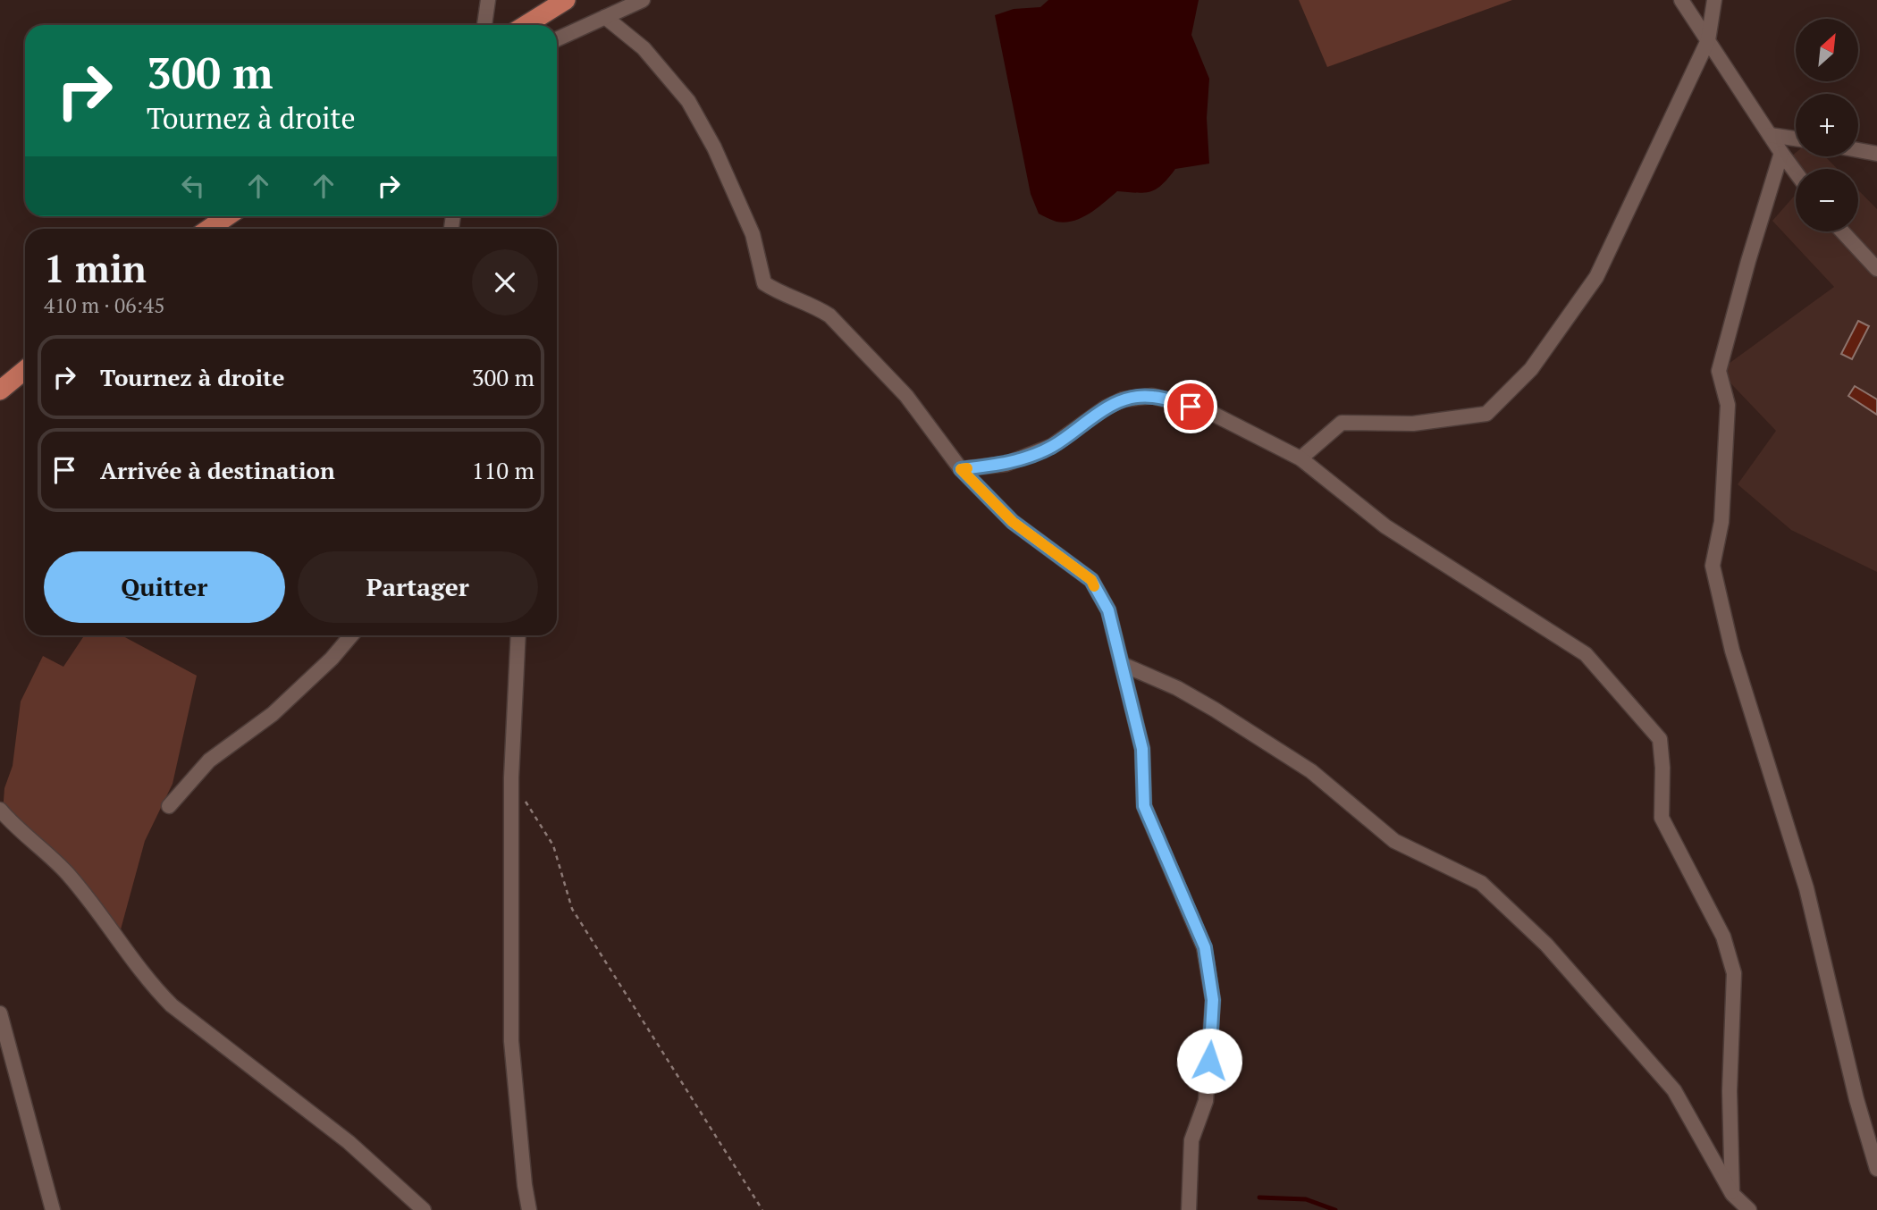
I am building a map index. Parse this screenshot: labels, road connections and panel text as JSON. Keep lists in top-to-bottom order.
{
  "north": "top right",
  "page": {
    "map_buttons": ["+", "−"],
    "turn": ["300 m", "Tournez à droite"],
    "heading": ["1 min", "410 m · 06:45"],
    "list": [
      {
        "name": "Tournez à droite",
        "value": "300 m"
      },
      {
        "name": "Arrivée à destination",
        "value": "110 m"
      }
    ],
    "buttons": ["Quitter", "Partager"]
  }
}
